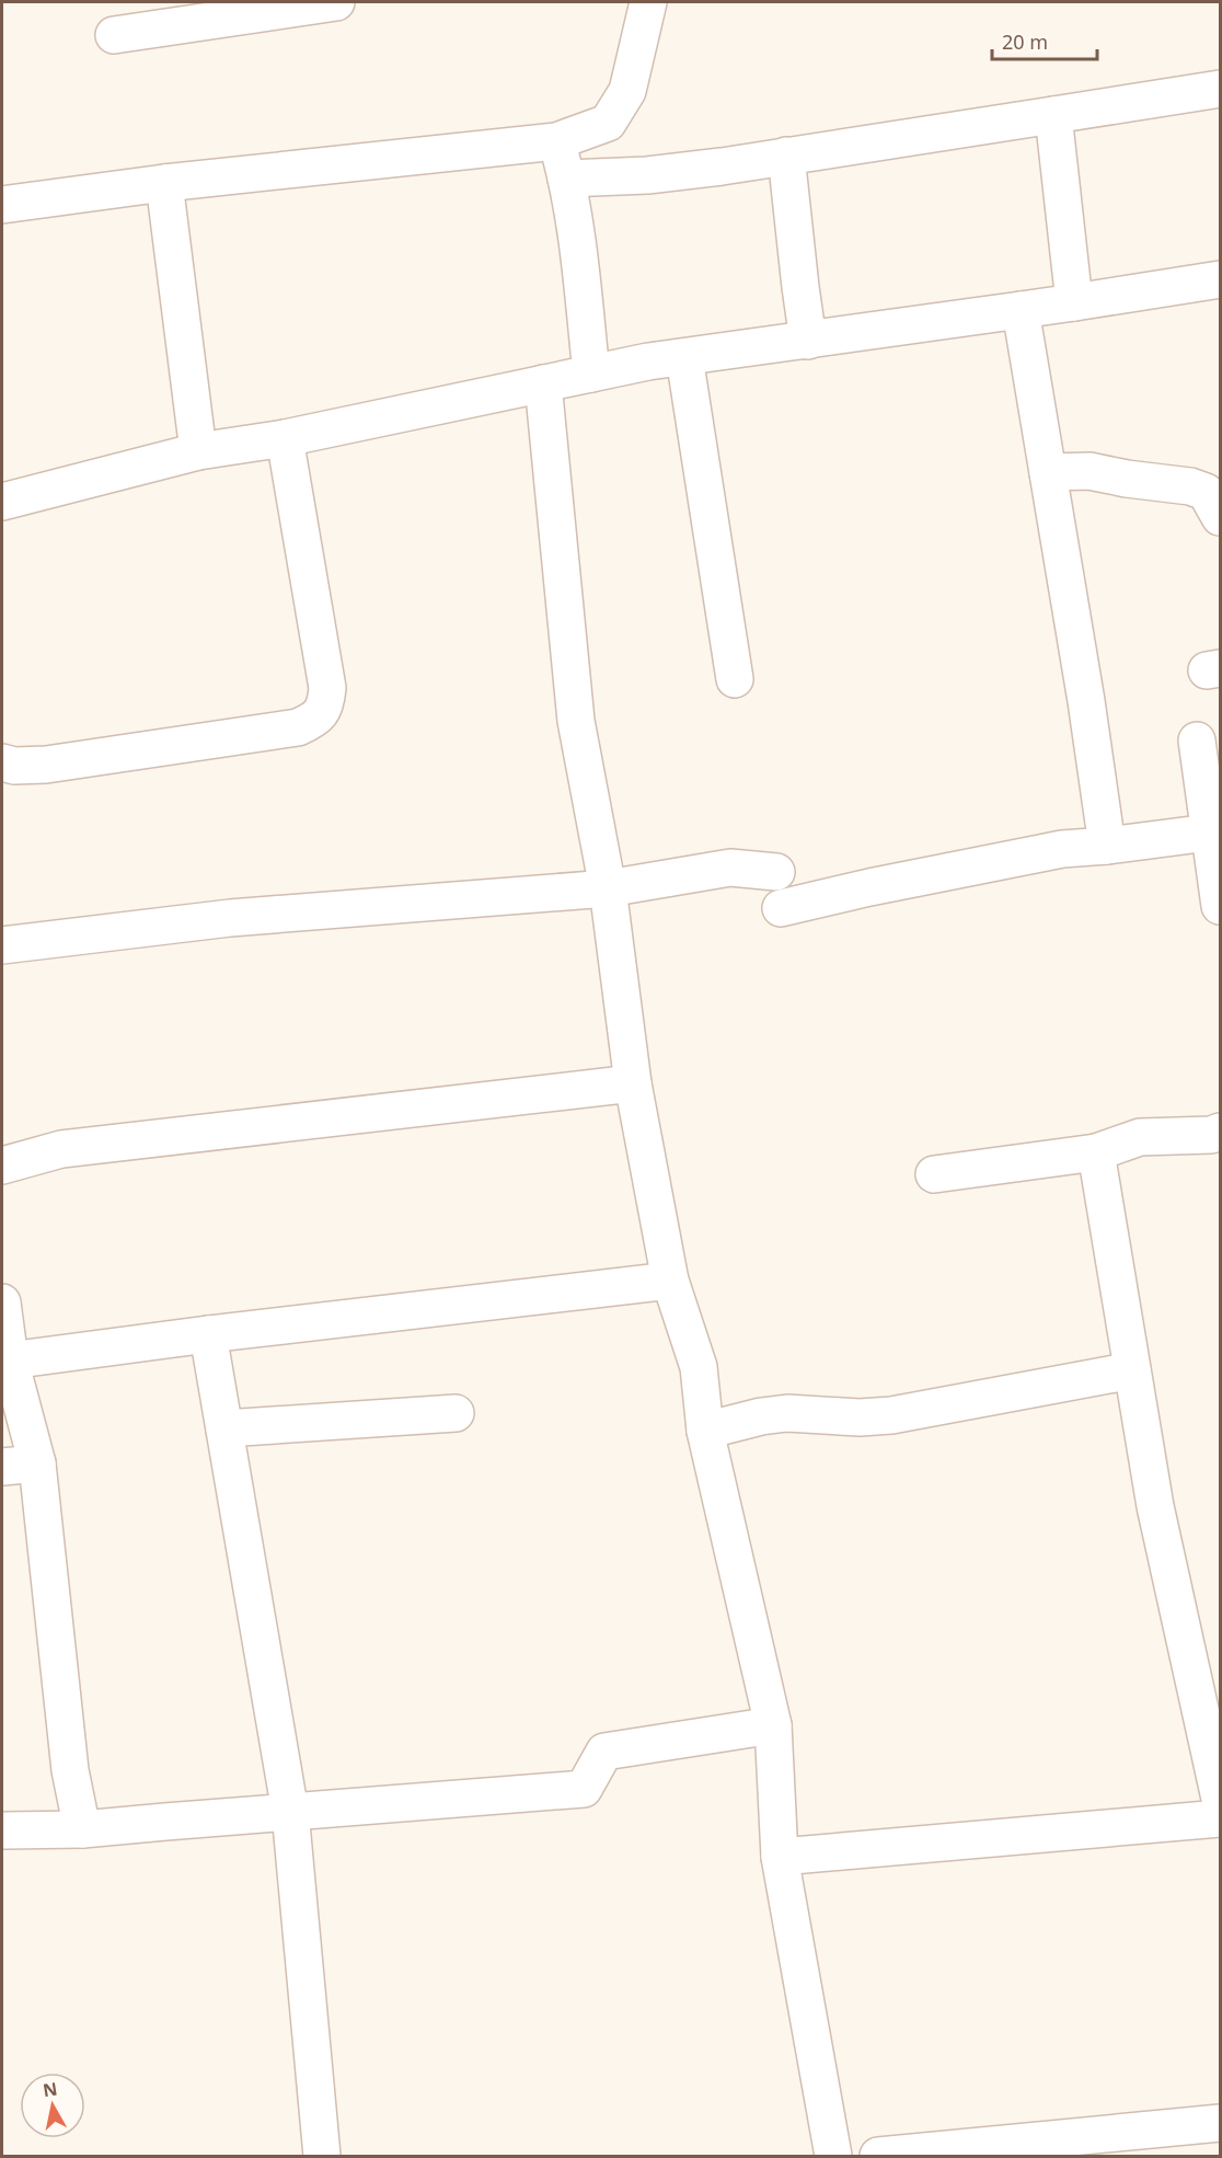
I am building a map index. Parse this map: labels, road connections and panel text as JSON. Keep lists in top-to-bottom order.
{
  "scale_bar": "20 m",
  "north": "top"
}
